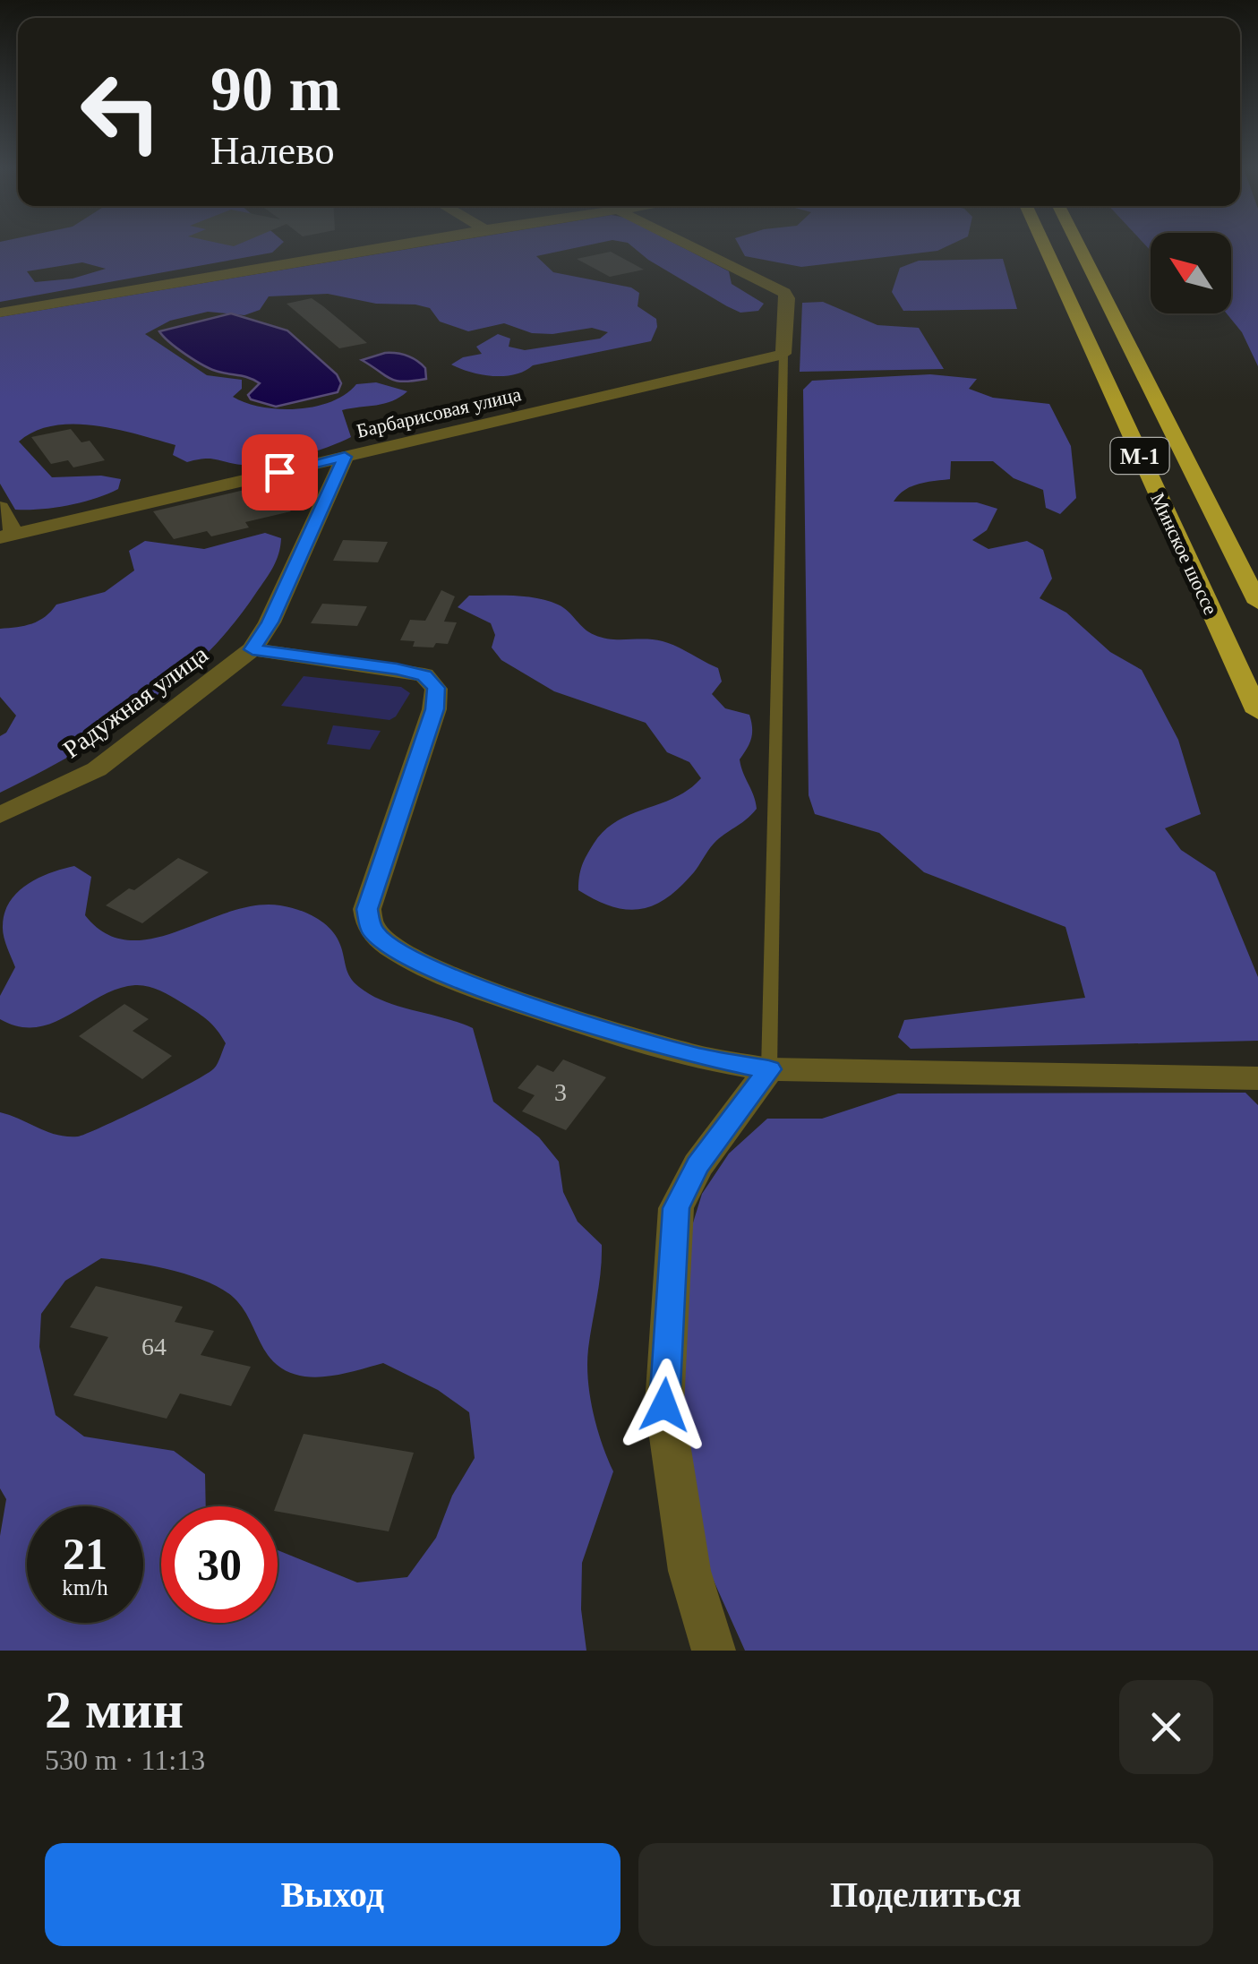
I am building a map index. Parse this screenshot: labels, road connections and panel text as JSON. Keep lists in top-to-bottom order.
{
  "streets": {
    "highway": ["М-1", "Минское шоссе"],
    "street": ["Барбарисовая улица", "Радужная улица"]
  },
  "crossings": [
    ["Барбарисовая улица", "Радужная улица"]
  ],
  "house_numbers": ["3", "64"],
  "north": "top left",
  "page": {
    "turn": ["90 m", "Налево"],
    "speed": "21 km/h",
    "limit": "30",
    "heading": ["2 мин", "530 m · 11:13"],
    "buttons": ["Выход", "Поделиться"]
  }
}
